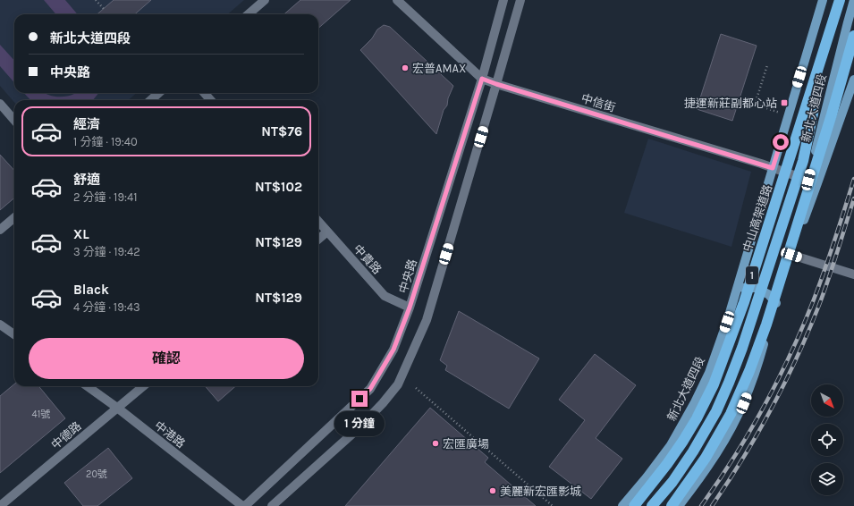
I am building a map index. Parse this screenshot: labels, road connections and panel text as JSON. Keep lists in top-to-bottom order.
{
  "streets": {
    "highway": ["中山高架道路", "1"],
    "main road": ["新北大道四段"],
    "street": [
      "中信街",
      "中貴路",
      "中央路",
      "中港路",
      "中德路"
    ]
  },
  "crossings": [
    ["中信街", "新北大道四段"],
    ["中信街", "中央路"],
    ["中貴路", "中央路"],
    ["中央路", "中港路"],
    ["中港路", "中德路"]
  ],
  "places": {
    "other": ["宏普AMAX", "宏匯廣場", "美麗新宏匯影城"],
    "transit": ["捷運新莊副都心站"]
  },
  "house_numbers": ["41號", "20號"],
  "north": "bottom right",
  "page": {
    "banner": ["新北大道四段", "中央路"],
    "list": [
      {
        "name": "經濟",
        "note": "1 分鐘 · 19:40",
        "value": "NT$76"
      },
      {
        "name": "舒適",
        "note": "2 分鐘 · 19:41",
        "value": "NT$102"
      },
      {
        "name": "XL",
        "note": "3 分鐘 · 19:42",
        "value": "NT$129"
      },
      {
        "name": "Black",
        "note": "4 分鐘 · 19:43",
        "value": "NT$129"
      }
    ],
    "buttons": "確認",
    "bubble": "1 分鐘"
  }
}
